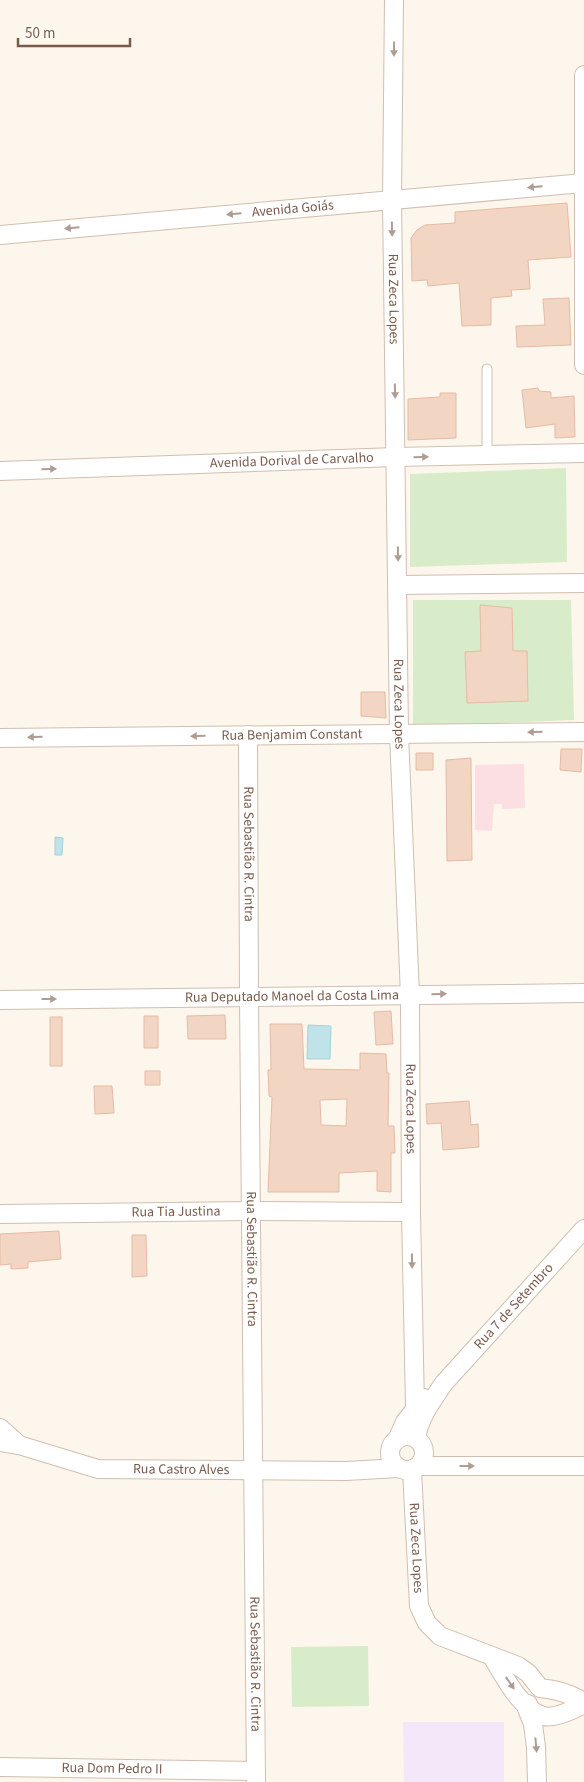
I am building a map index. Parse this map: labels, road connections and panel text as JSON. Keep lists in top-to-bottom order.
{
  "streets": {
    "street": [
      "Avenida Goiás",
      "Rua Zeca Lopes",
      "Avenida Dorival de Carvalho",
      "Rua Benjamim Constant",
      "Rua Sebastião R. Cintra",
      "Rua Deputado Manoel da Costa Lima",
      "Rua Tia Justina",
      "Rua 7 de Setembro",
      "Rua Castro Alves",
      "Rua Dom Pedro II"
    ]
  },
  "crossings": [
    ["Avenida Goiás", "Rua Zeca Lopes"],
    ["Rua Zeca Lopes", "Avenida Dorival de Carvalho"],
    ["Rua Zeca Lopes", "Rua Benjamim Constant"],
    ["Rua Zeca Lopes", "Rua Deputado Manoel da Costa Lima"],
    ["Rua Zeca Lopes", "Rua Tia Justina"],
    ["Rua Zeca Lopes", "Rua 7 de Setembro"],
    ["Rua Zeca Lopes", "Rua Castro Alves"],
    ["Rua Benjamim Constant", "Rua Sebastião R. Cintra"],
    ["Rua Sebastião R. Cintra", "Rua Deputado Manoel da Costa Lima"],
    ["Rua Sebastião R. Cintra", "Rua Tia Justina"],
    ["Rua Sebastião R. Cintra", "Rua Castro Alves"],
    ["Rua Sebastião R. Cintra", "Rua Dom Pedro II"],
    ["Rua 7 de Setembro", "Rua Castro Alves"]
  ],
  "one_way": [
    "Avenida Goiás",
    "Rua Zeca Lopes",
    "Avenida Dorival de Carvalho",
    "Rua Deputado Manoel da Costa Lima"
  ],
  "scale_bar": "50 m"
}
